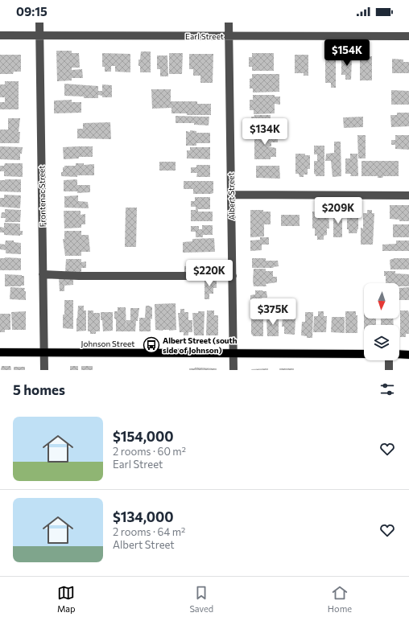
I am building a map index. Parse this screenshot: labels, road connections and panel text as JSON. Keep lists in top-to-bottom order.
{
  "streets": {
    "main road": ["Johnson Street"],
    "street": ["Earl Street", "Frontenac Street", "Albert Street"]
  },
  "crossings": [
    ["Earl Street", "Frontenac Street"],
    ["Earl Street", "Albert Street"],
    ["Frontenac Street", "Johnson Street"],
    ["Albert Street", "Johnson Street"]
  ],
  "places": {
    "bus stop": ["Albert Street (south side of Johnson)"]
  },
  "north": "bottom",
  "page": {
    "status": "09:15",
    "price": [
      "$154K",
      "$134K",
      "$209K",
      "$220K",
      "$375K"
    ],
    "heading": "5 homes",
    "list": [
      {
        "name": "$154,000",
        "note": "2 rooms · 60 m² · Earl Street"
      },
      {
        "name": "$134,000",
        "note": "2 rooms · 64 m² · Albert Street"
      }
    ],
    "tabs": ["Map", "Saved", "Home"]
  }
}
